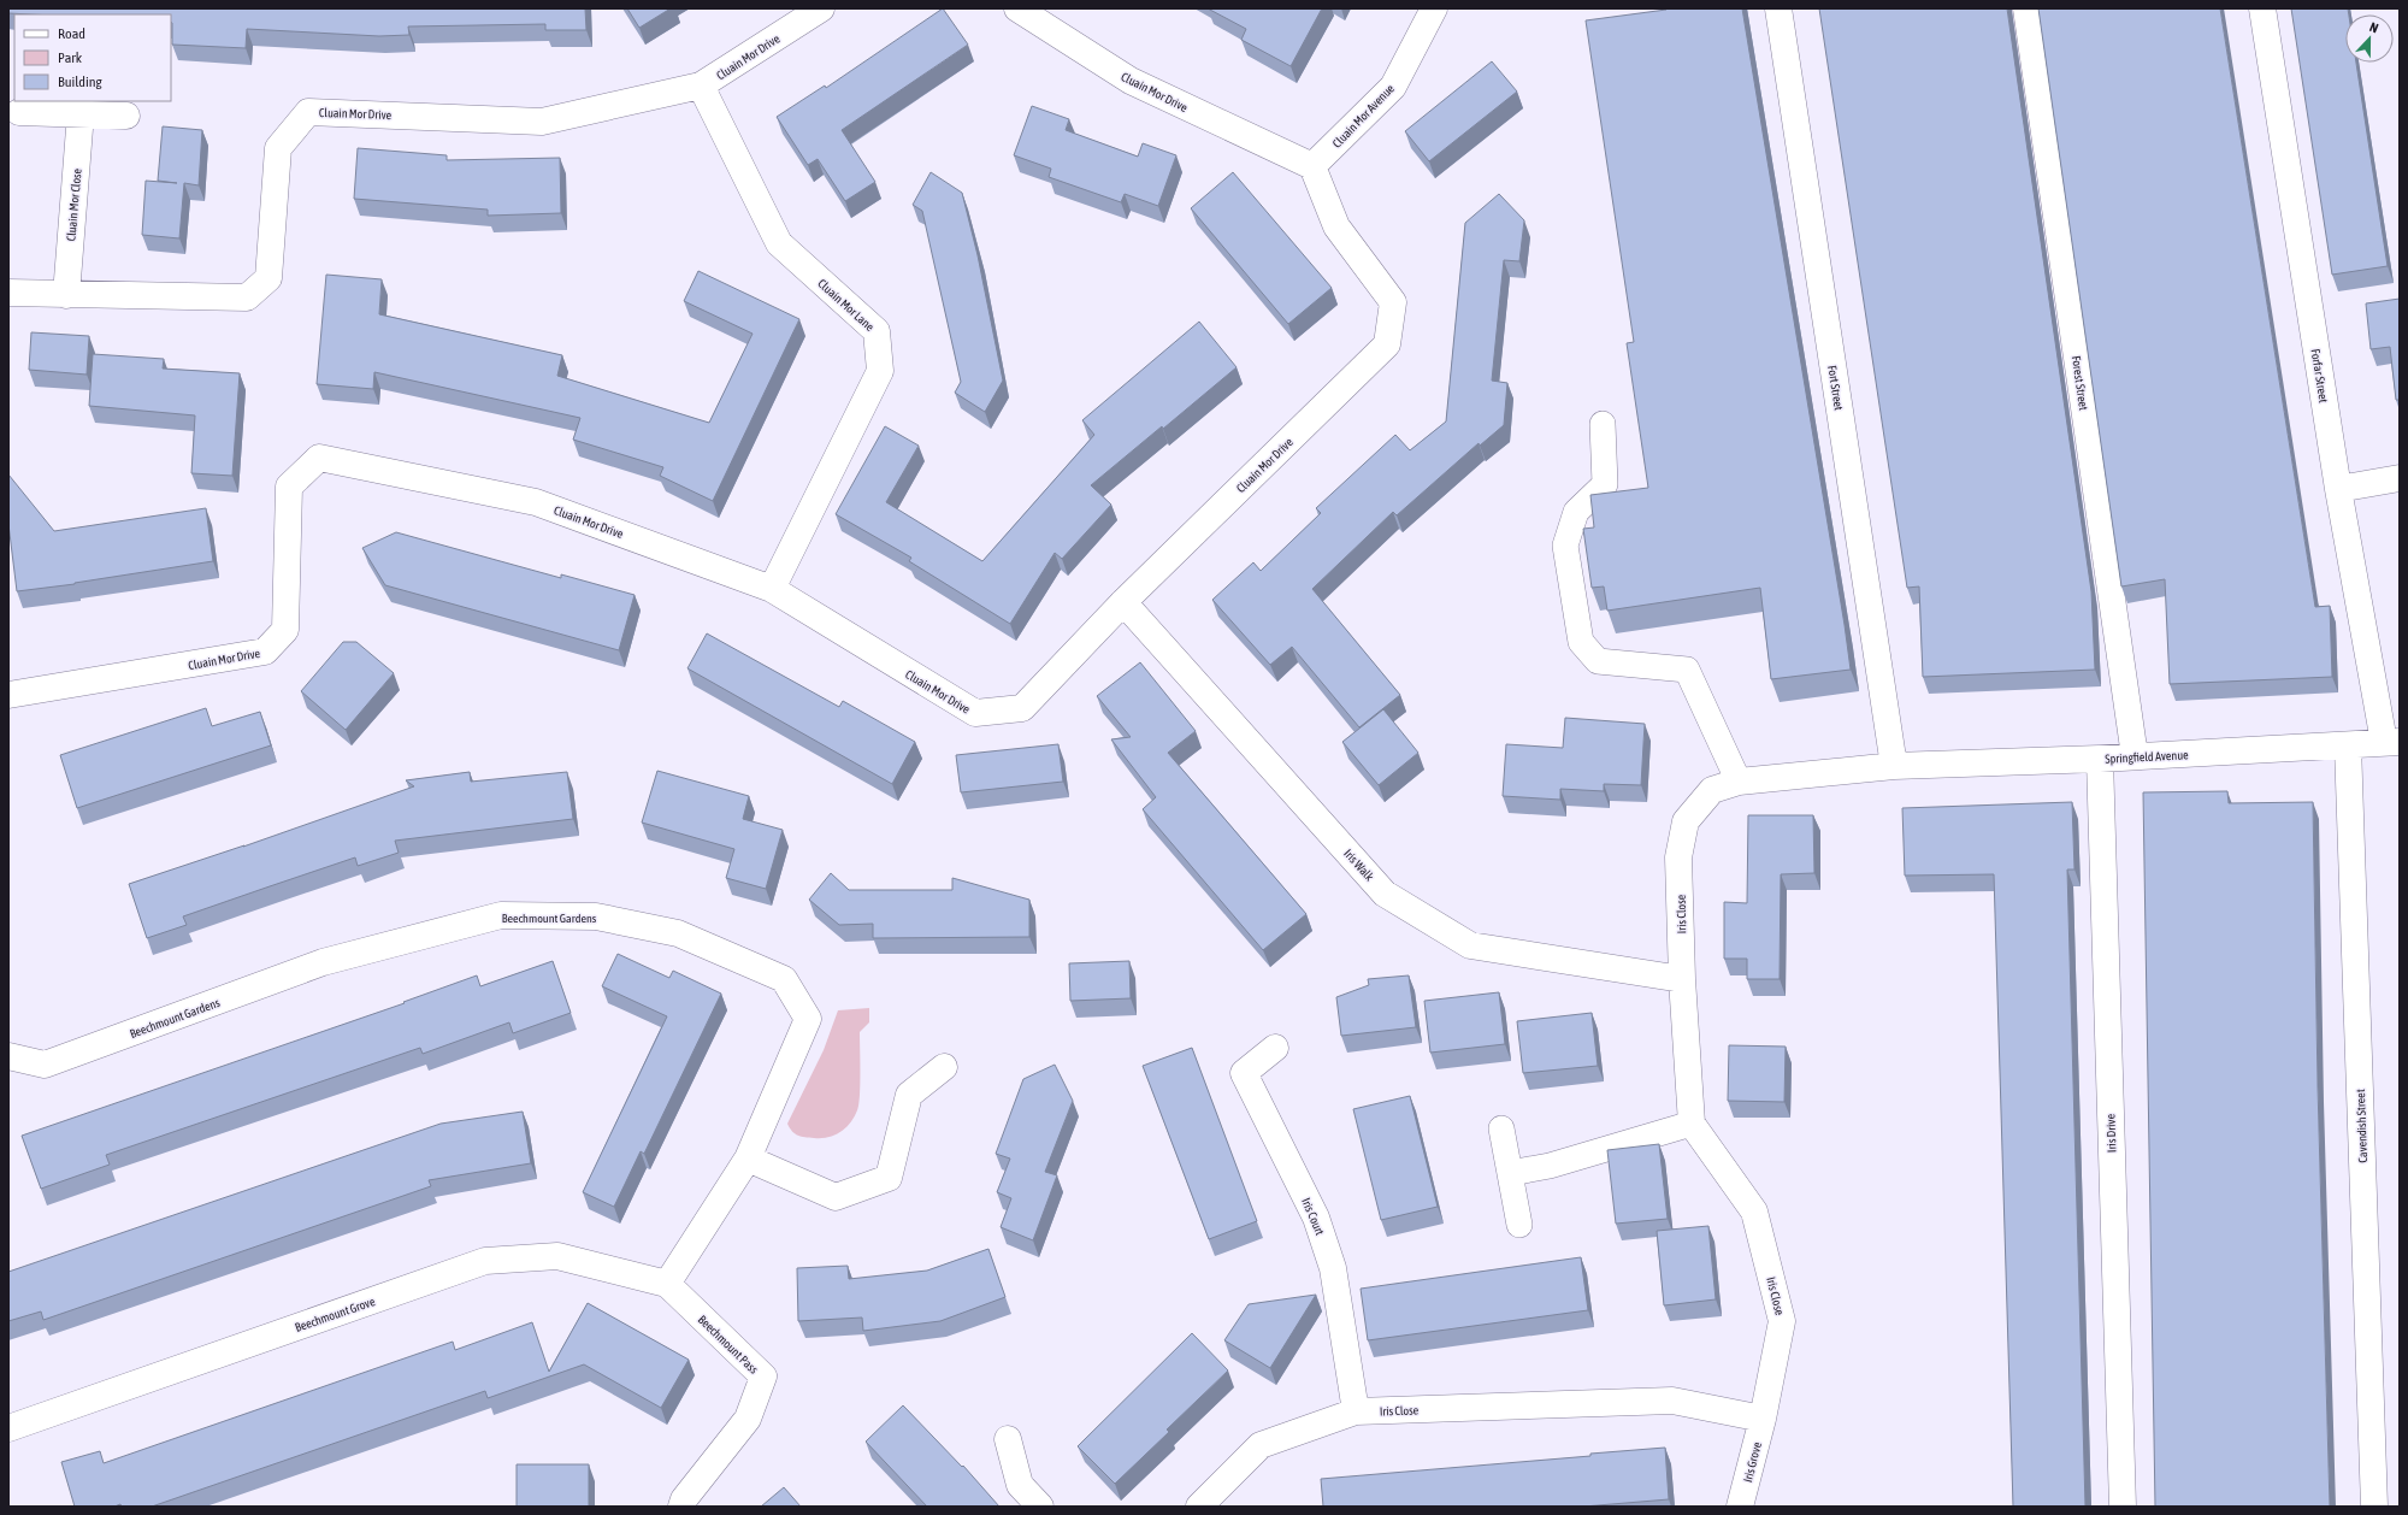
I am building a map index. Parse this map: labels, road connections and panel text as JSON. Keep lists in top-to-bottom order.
{
  "streets": {
    "street": [
      "Cluain Mor Drive",
      "Cluain Mor Avenue",
      "Cluain Mor Close",
      "Cluain Mor Lane",
      "Forfar Street",
      "Forest Street",
      "Fort Street",
      "Springfield Avenue",
      "Iris Walk",
      "Iris Close",
      "Beechmount Gardens",
      "Cavendish Street",
      "Iris Drive",
      "Iris Court",
      "Beechmount Grove",
      "Beechmount Pass",
      "Iris Grove"
    ]
  },
  "crossings": [
    ["Cluain Mor Drive", "Cluain Mor Avenue"],
    ["Cluain Mor Drive", "Cluain Mor Close"],
    ["Cluain Mor Drive", "Cluain Mor Lane"],
    ["Cluain Mor Drive", "Iris Walk"],
    ["Forfar Street", "Springfield Avenue"],
    ["Forest Street", "Springfield Avenue"],
    ["Fort Street", "Springfield Avenue"],
    ["Fort Street", "Iris Close"],
    ["Springfield Avenue", "Iris Close"],
    ["Springfield Avenue", "Cavendish Street"],
    ["Springfield Avenue", "Iris Drive"],
    ["Iris Walk", "Iris Close"],
    ["Iris Close", "Iris Court"],
    ["Iris Close", "Iris Grove"],
    ["Beechmount Gardens", "Beechmount Grove"],
    ["Beechmount Gardens", "Beechmount Pass"],
    ["Beechmount Grove", "Beechmount Pass"]
  ],
  "legend": ["Road", "Park", "Building"],
  "north": "top"
}
